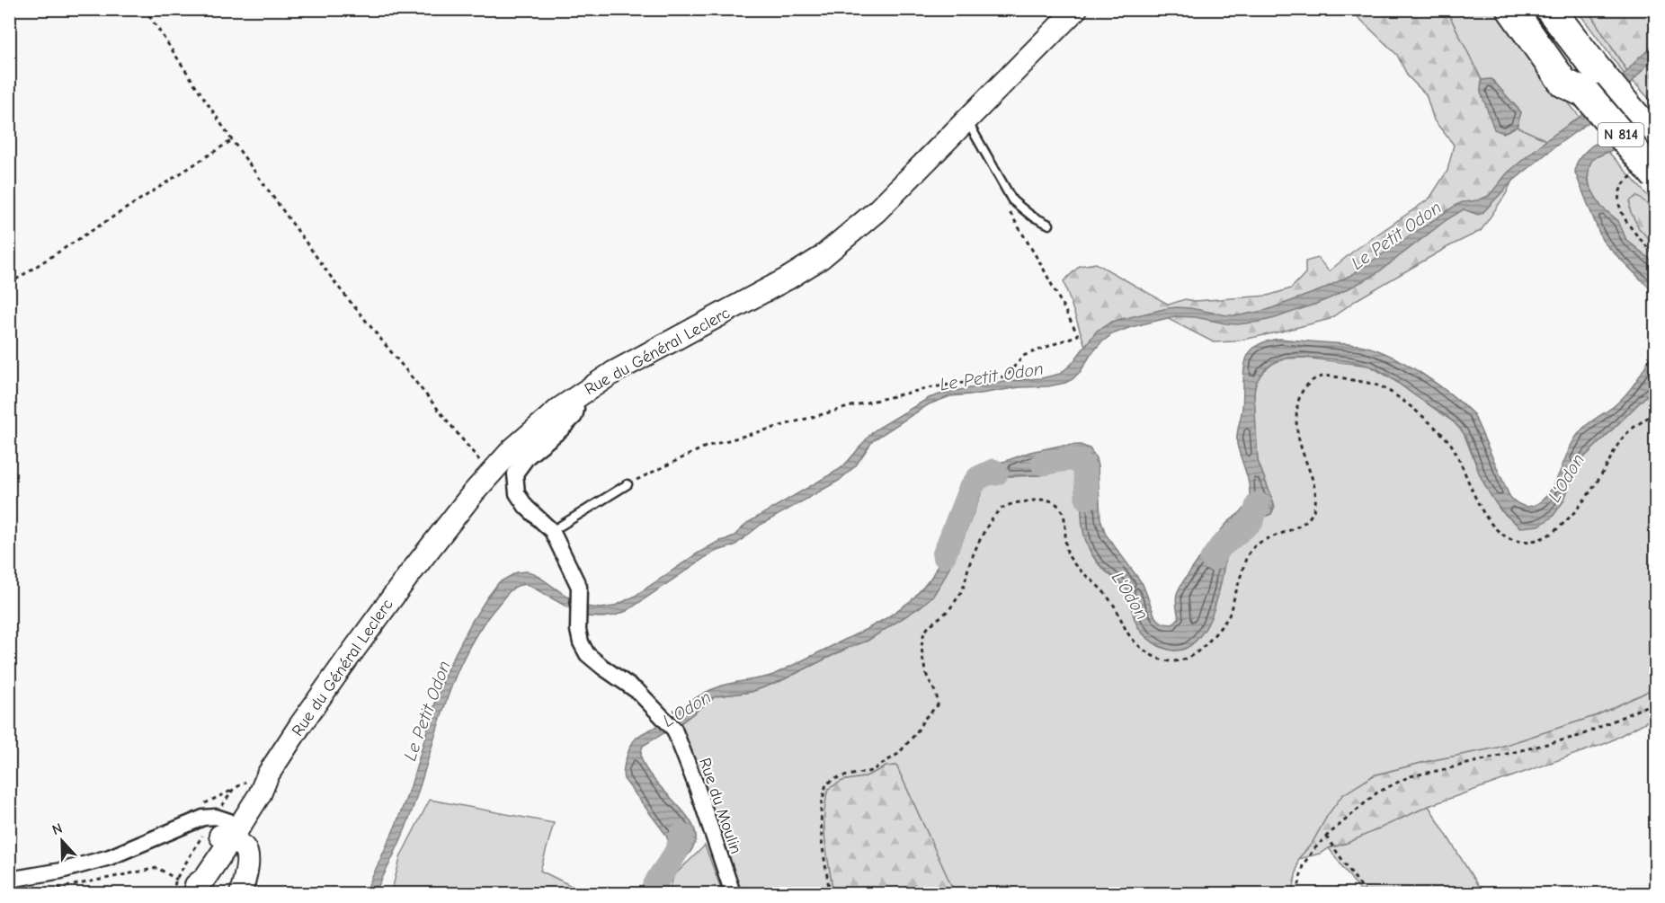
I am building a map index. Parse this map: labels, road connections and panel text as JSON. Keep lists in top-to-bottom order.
{
  "streets": {
    "highway": ["N 814"],
    "main road": ["Rue du Général Leclerc"],
    "street": ["Rue du Moulin"]
  },
  "water": ["Le Petit Odon", "L'Odon"],
  "north": "top"
}
